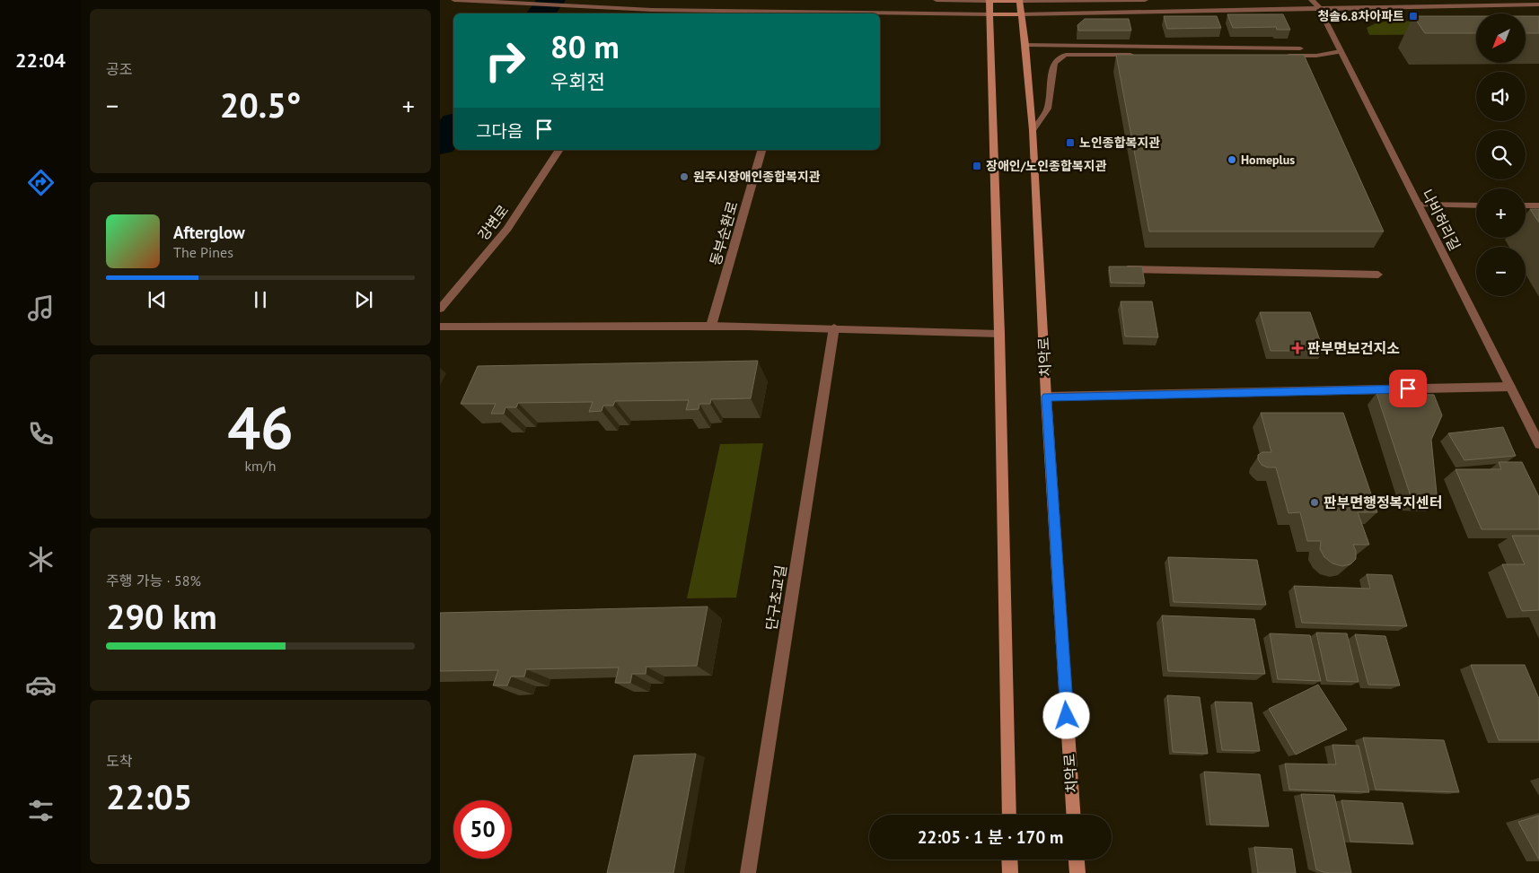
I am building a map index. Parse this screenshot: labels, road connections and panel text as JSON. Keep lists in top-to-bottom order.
{
  "streets": {
    "main road": ["치악로"],
    "street": [
      "나비허리길",
      "강변로",
      "동부순환로",
      "단구초교길"
    ]
  },
  "places": {
    "transit": ["청솔6.8차아파트", "노인종합복지관", "장애인/노인종합복지관"],
    "other": ["Homeplus", "원주시장애인종합복지관", "판부면행정복지센터"],
    "health": ["판부면보건지소"]
  },
  "north": "bottom left",
  "page": {
    "tabs": "22:04",
    "tile": [
      "공조",
      ["46", "km/h"],
      ["주행 가능 · 58%", "290 km"],
      ["도착", "22:05"]
    ],
    "map_buttons": ["+", "−"],
    "turn": ["80 m", "우회전"],
    "heat": ["−", "20.5°", "+"],
    "then": "그다음",
    "song": ["Afterglow", "The Pines"],
    "limit": "50",
    "trip": "22:05 · 1 분 · 170 m"
  }
}
